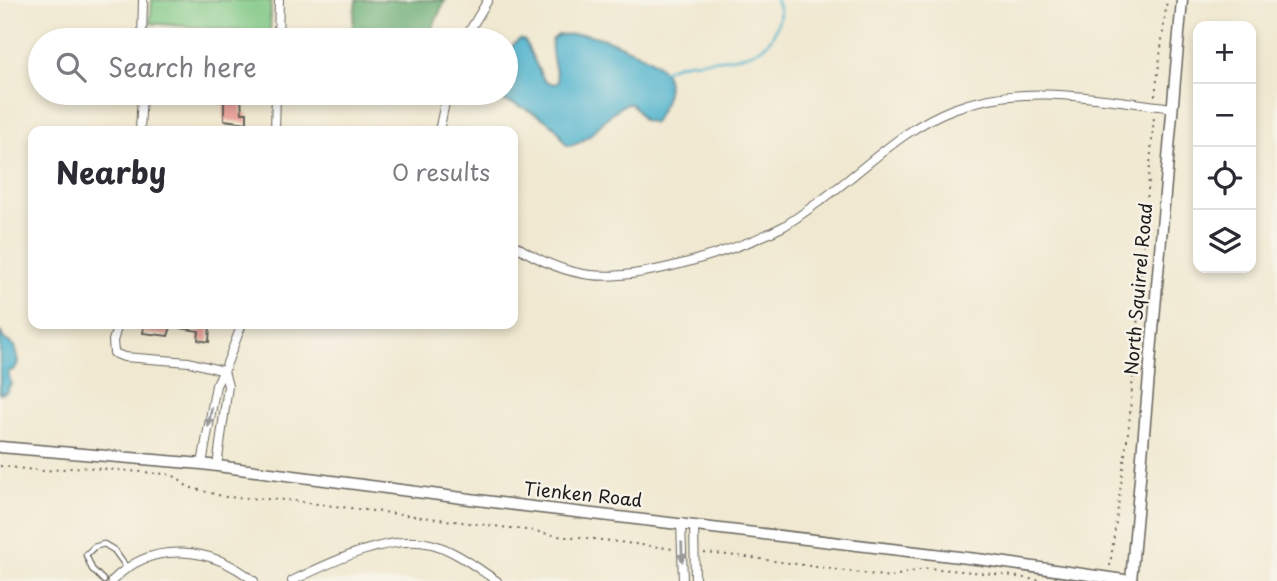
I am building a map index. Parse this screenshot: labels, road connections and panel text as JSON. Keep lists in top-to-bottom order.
{
  "streets": {
    "street": ["North Squirrel Road", "Tienken Road"]
  },
  "crossings": [
    ["North Squirrel Road", "Tienken Road"]
  ],
  "page": {
    "map_buttons": ["+", "−"],
    "search": "Search here",
    "heading": ["Nearby", "0 results"]
  }
}
